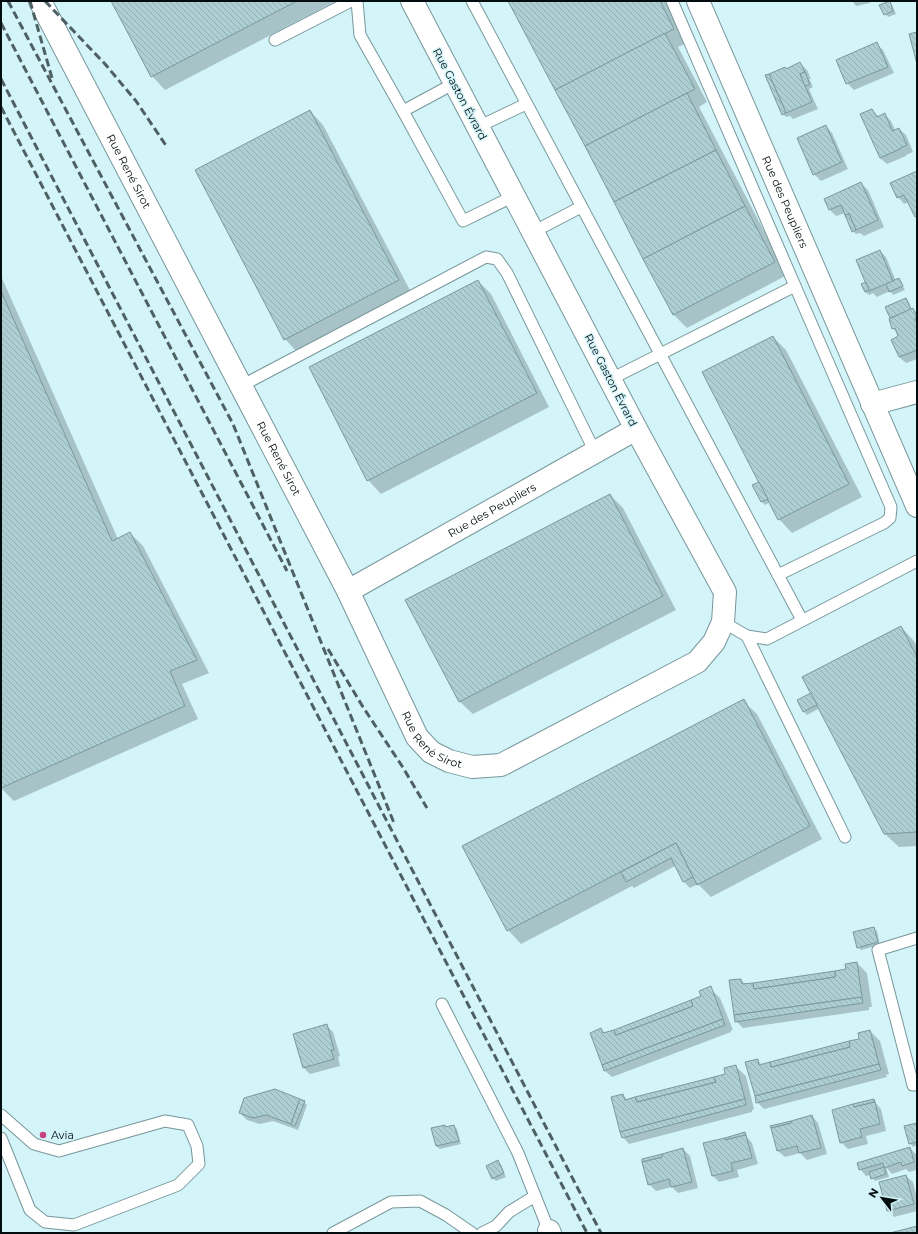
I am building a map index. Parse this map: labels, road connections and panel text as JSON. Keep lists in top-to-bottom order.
{
  "streets": {
    "street": ["Rue Gaston Évrard", "Rue René Sirot", "Rue des Peupliers"]
  },
  "crossings": [
    ["Rue Gaston Évrard", "Rue René Sirot"],
    ["Rue Gaston Évrard", "Rue des Peupliers"],
    ["Rue René Sirot", "Rue des Peupliers"]
  ],
  "places": ["Avia"],
  "north": "top left"
}
